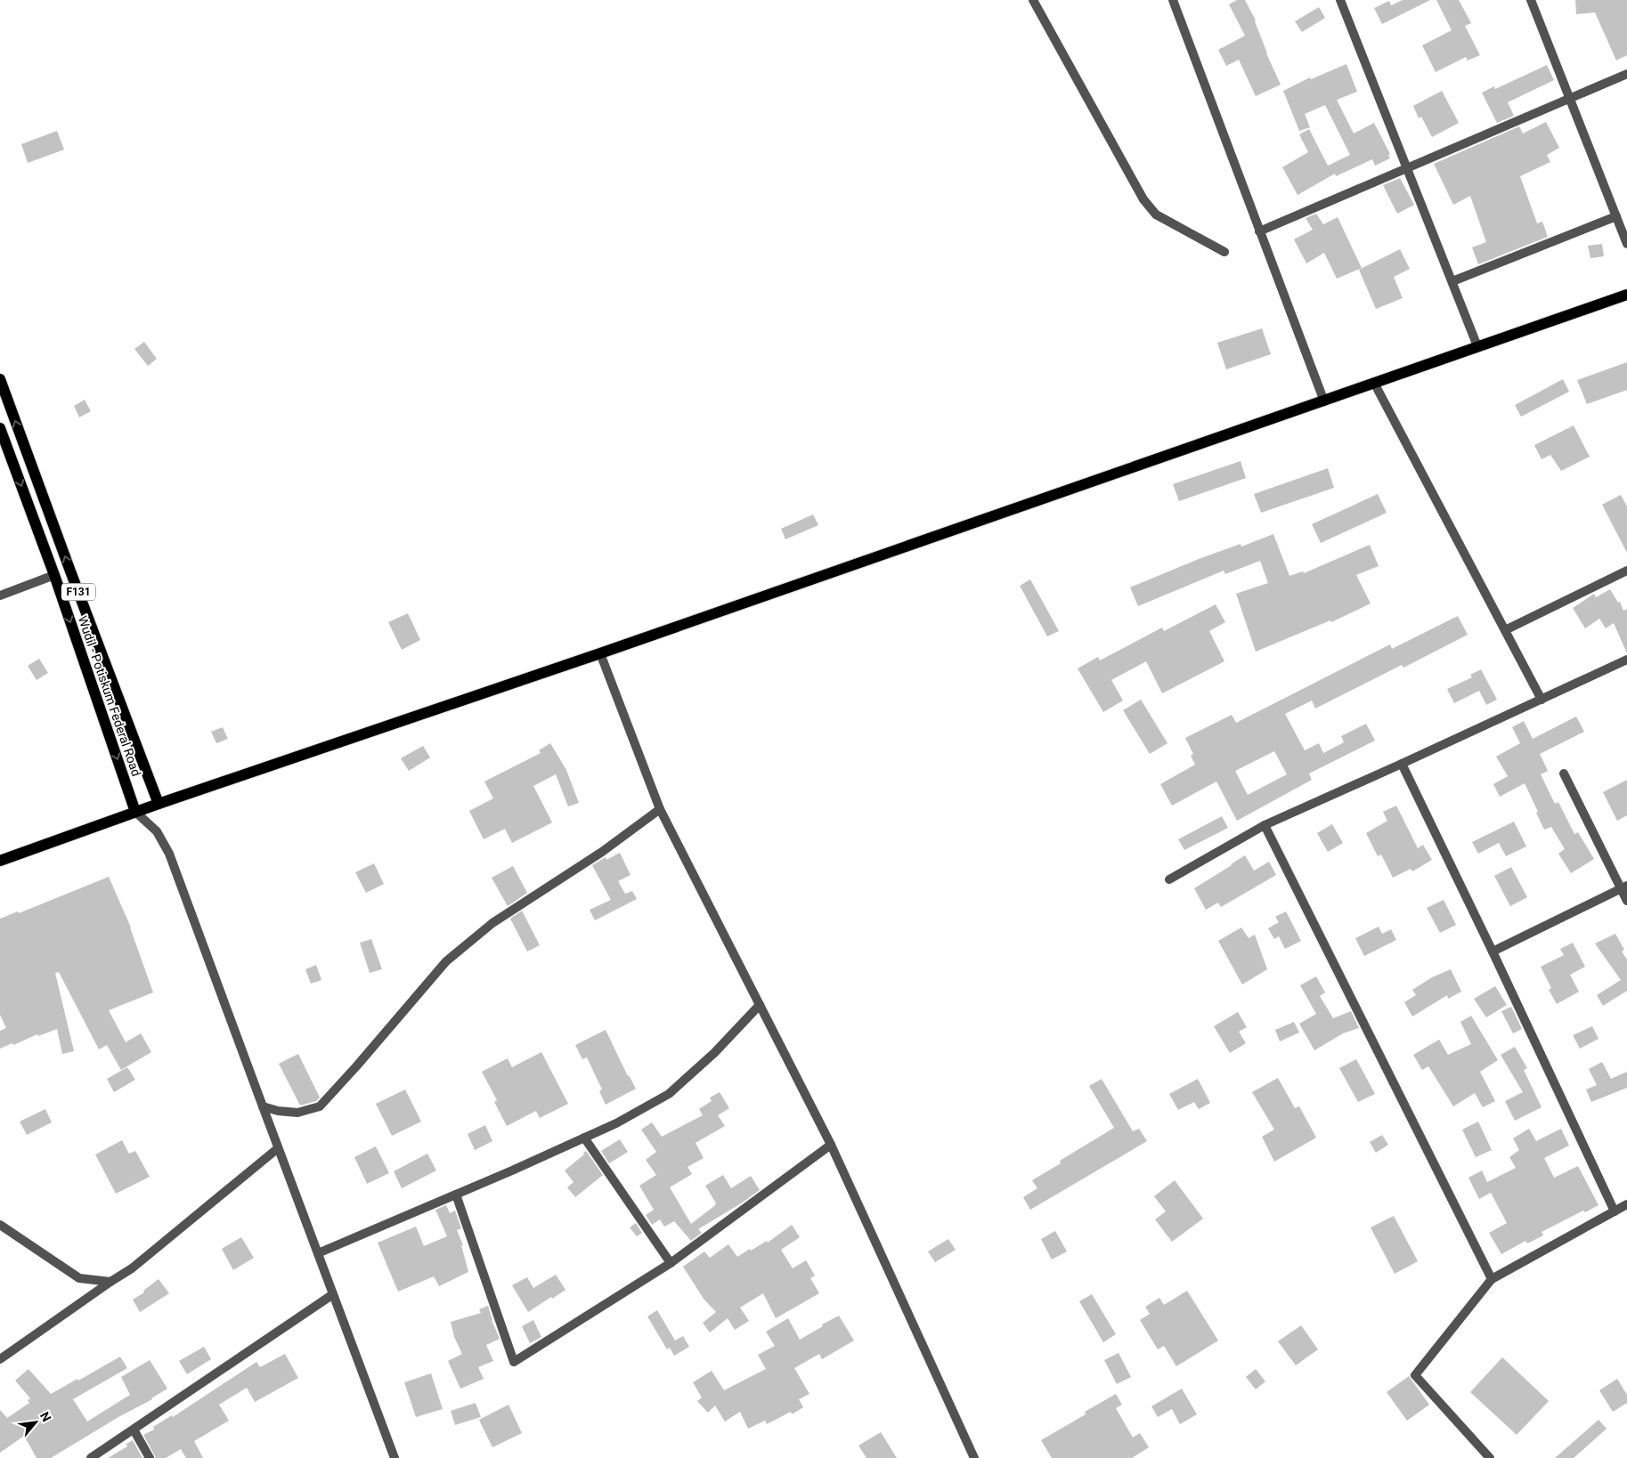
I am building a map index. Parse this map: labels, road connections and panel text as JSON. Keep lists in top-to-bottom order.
{
  "streets": {
    "main road": ["F131", "Wudil - Potiskum Federal Road"]
  },
  "north": "top right"
}
